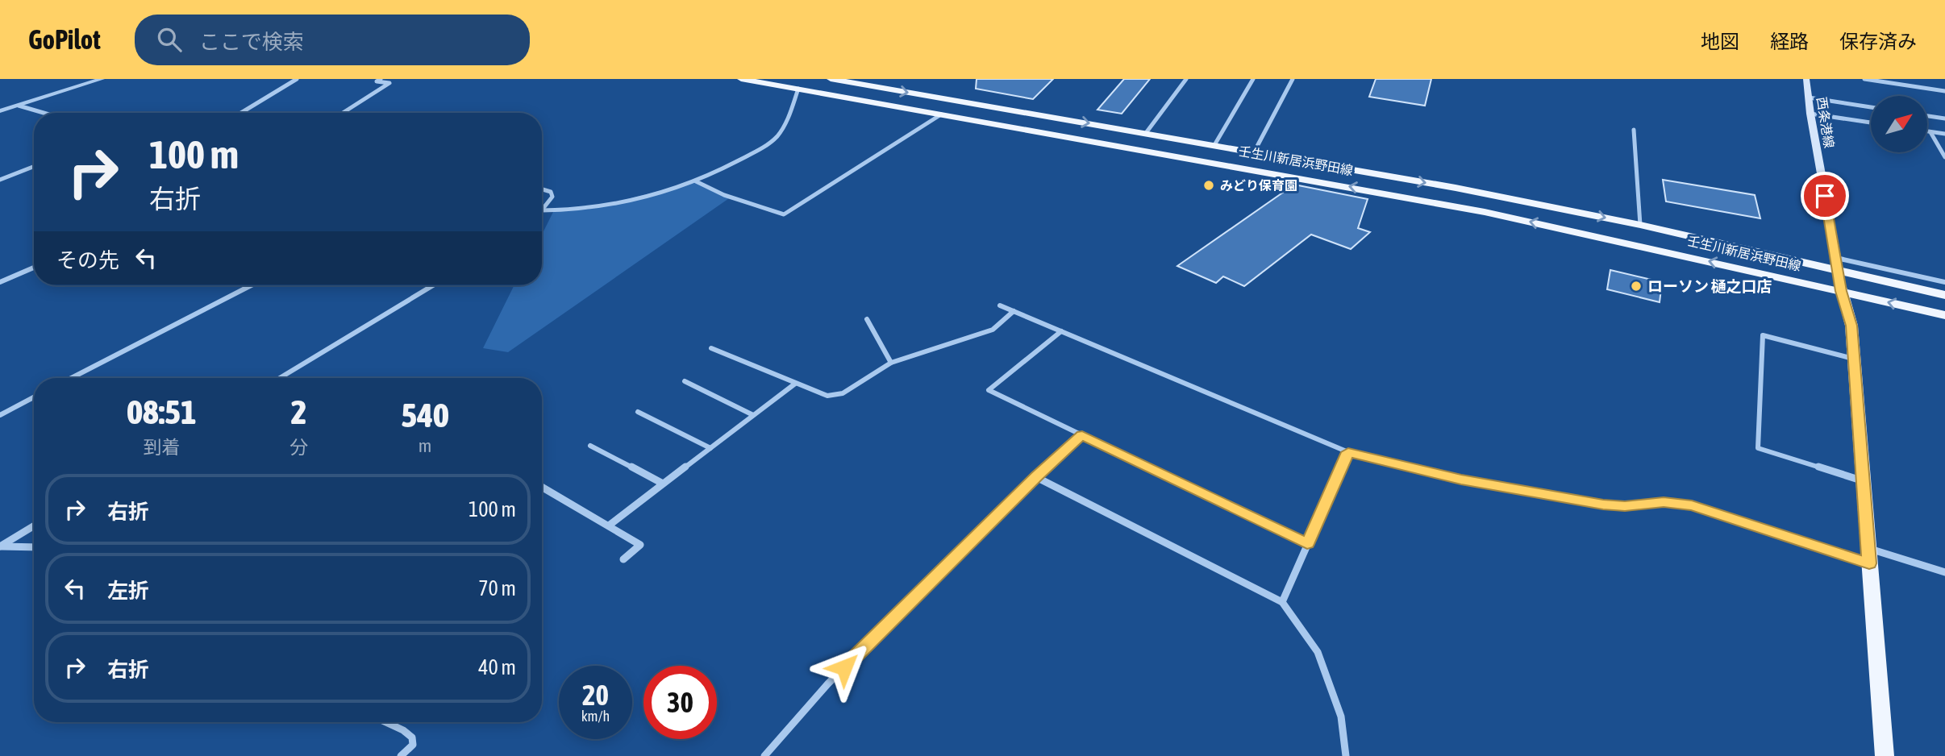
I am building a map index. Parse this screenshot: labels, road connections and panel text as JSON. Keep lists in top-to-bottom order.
{
  "streets": {
    "main road": ["西条港線", "壬生川新居浜野田線"]
  },
  "crossings": [
    ["西条港線", "壬生川新居浜野田線"]
  ],
  "places": ["みどり保育園", "ローソン 樋之口店"],
  "north": "top right",
  "page": {
    "header": "GoPilot",
    "search": "ここで検索",
    "nav": ["地図", "経路", "保存済み"],
    "turn": ["100 m", "右折"],
    "then": "その先",
    "eta": [
      "08:51",
      "到着",
      "2",
      "分",
      "540",
      "m"
    ],
    "list": [
      {
        "name": "右折",
        "value": "100 m"
      },
      {
        "name": "左折",
        "value": "70 m"
      },
      {
        "name": "右折",
        "value": "40 m"
      }
    ],
    "speed": "20 km/h",
    "limit": "30"
  }
}
